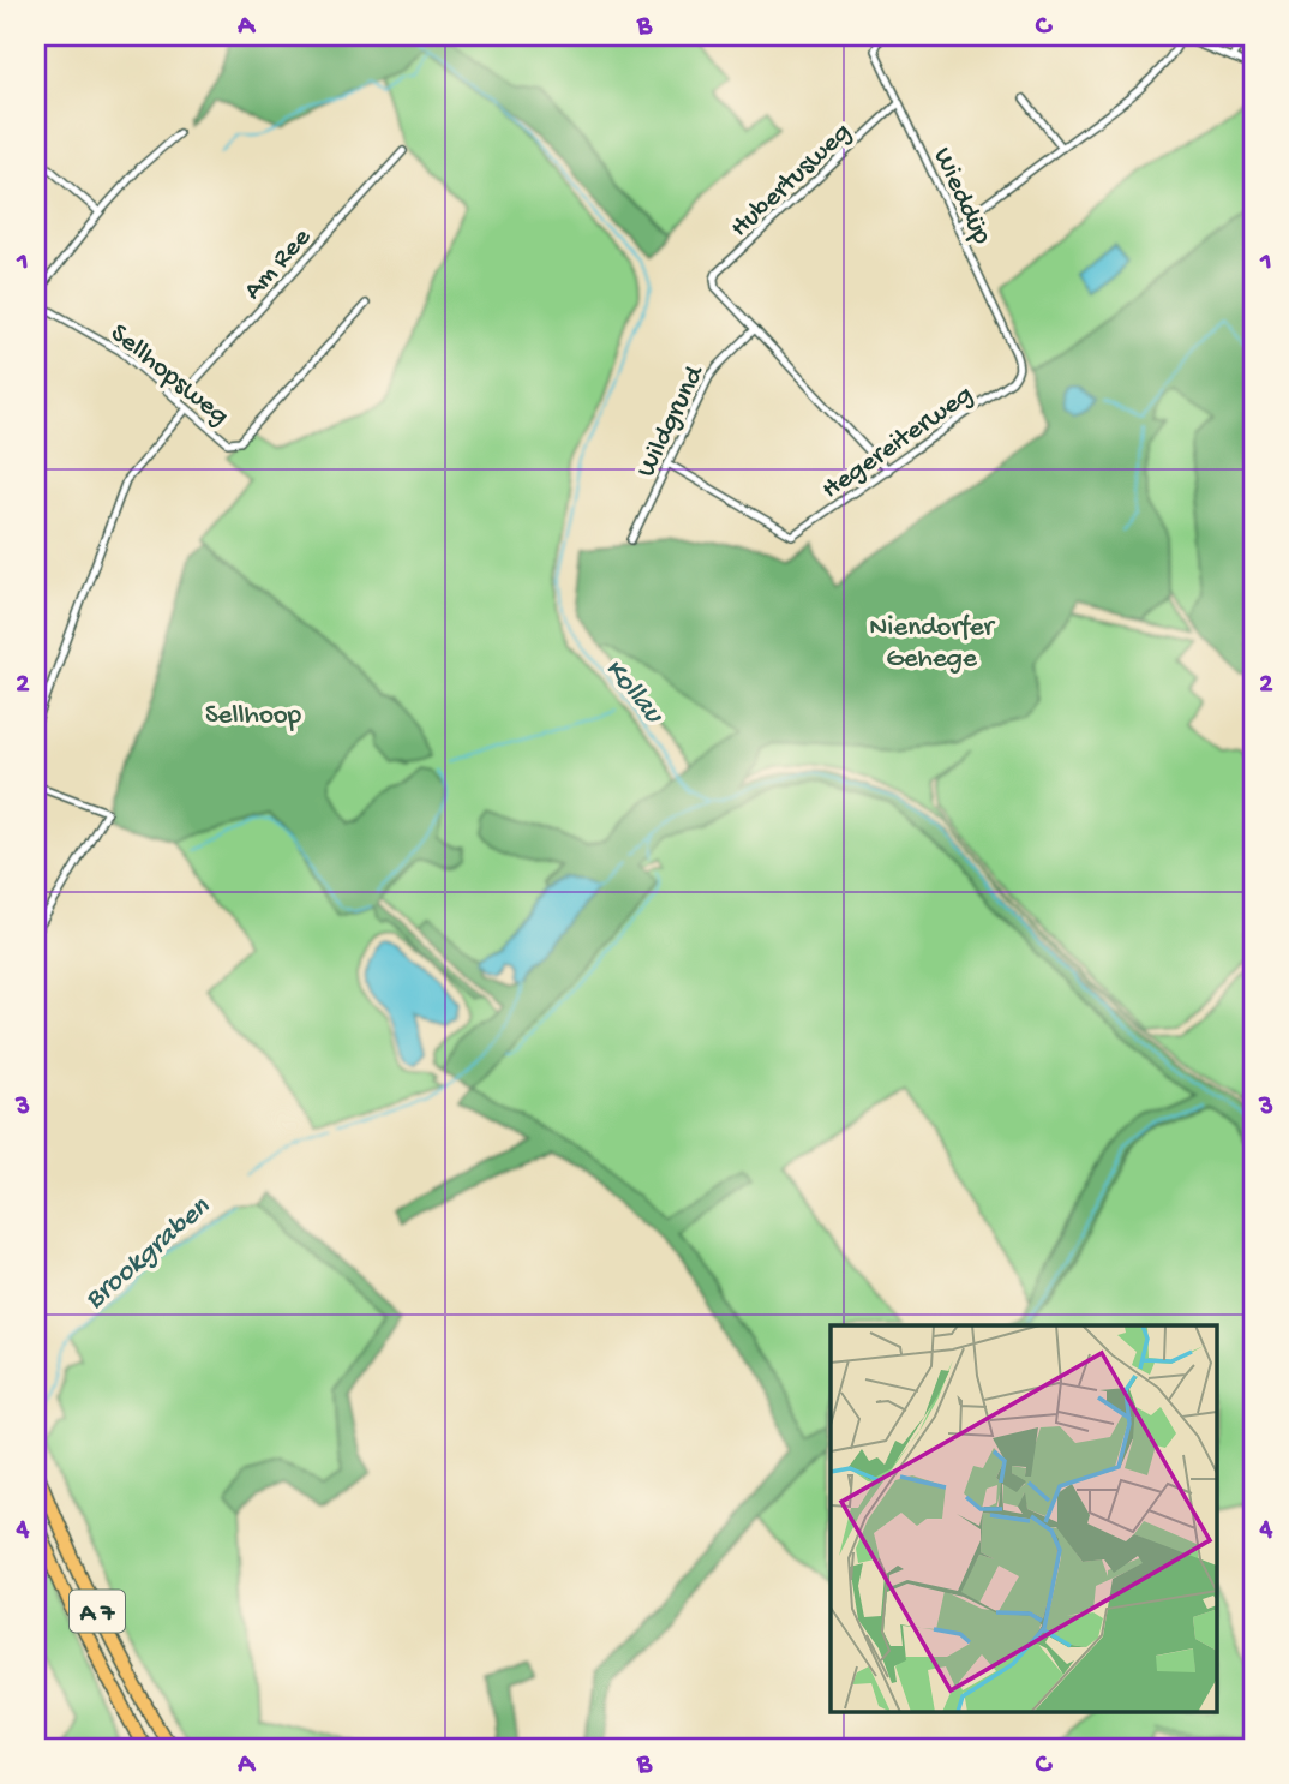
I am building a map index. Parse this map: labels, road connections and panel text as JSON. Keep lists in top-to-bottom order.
{
  "streets": {
    "highway": ["A 7"],
    "street": [
      "Hubertusweg",
      "Wieddüp",
      "Am Ree",
      "Sellhopsweg",
      "Wildgrund",
      "Hegereiterweg"
    ]
  },
  "crossings": [
    ["Hubertusweg", "Wieddüp"],
    ["Hubertusweg", "Wildgrund"],
    ["Wieddüp", "Hegereiterweg"],
    ["Am Ree", "Sellhopsweg"],
    ["Wildgrund", "Hegereiterweg"]
  ],
  "water": ["Kollau", "Brookgraben"],
  "parks": ["Niendorfer Gehege", "Sellhoop"],
  "grid": {
    "columns": ["A", "B", "C"],
    "rows": [
      "1",
      "2",
      "3",
      "4"
    ]
  }
}
